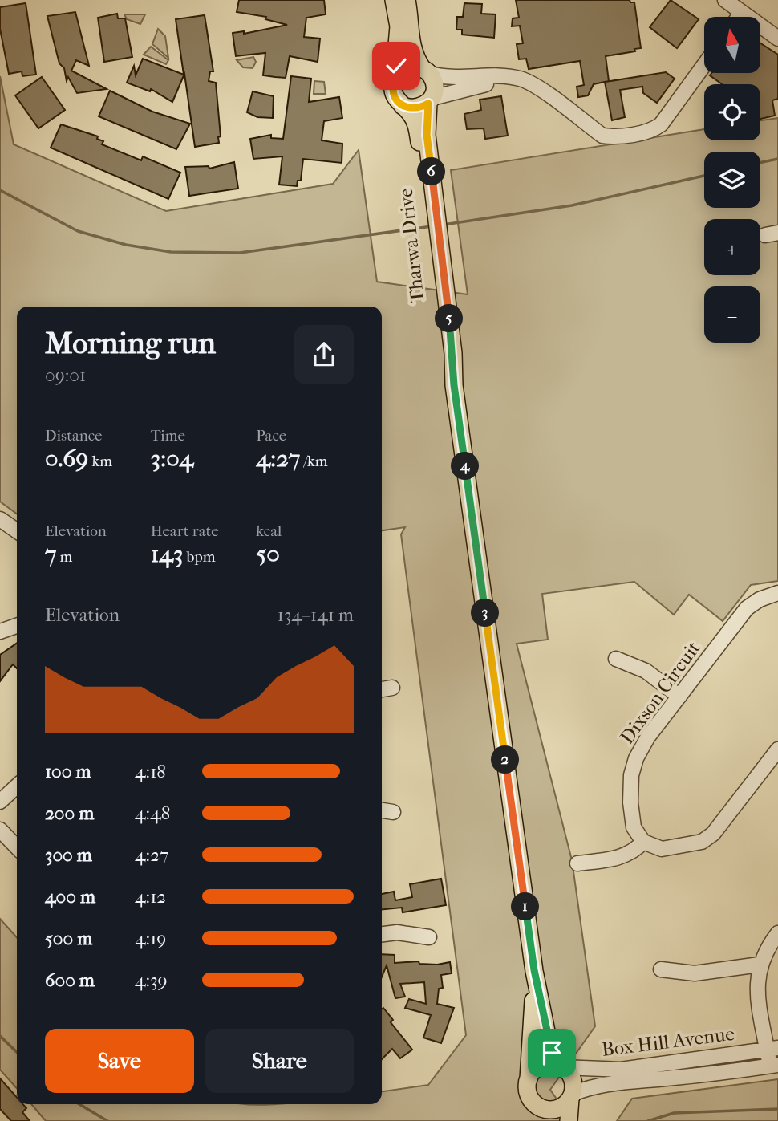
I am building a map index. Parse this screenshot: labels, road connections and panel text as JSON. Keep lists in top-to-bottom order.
{
  "streets": {
    "main road": ["Tharwa Drive"],
    "street": ["Dixson Circuit", "Box Hill Avenue"]
  },
  "crossings": [
    ["Tharwa Drive", "Box Hill Avenue"]
  ],
  "north": "top",
  "page": {
    "map_buttons": ["+", "−"],
    "pins": [
      "6",
      "5",
      "4",
      "3",
      "2",
      "1"
    ],
    "heading": ["Morning run", "09:01"],
    "stats": [
      ["Distance", "0.69 km"],
      ["Time", "3:04"],
      ["Pace", "4:27 /km"],
      ["Elevation", "7 m"],
      ["Heart rate", "143 bpm"],
      ["kcal", "50"]
    ],
    "chart": ["Elevation", "134–141 m"],
    "list": [
      {
        "name": "100 m",
        "note": "4:18"
      },
      {
        "name": "200 m",
        "note": "4:48"
      },
      {
        "name": "300 m",
        "note": "4:27"
      },
      {
        "name": "400 m",
        "note": "4:12"
      },
      {
        "name": "500 m",
        "note": "4:19"
      },
      {
        "name": "600 m",
        "note": "4:39"
      }
    ],
    "buttons": ["Save", "Share"]
  }
}
